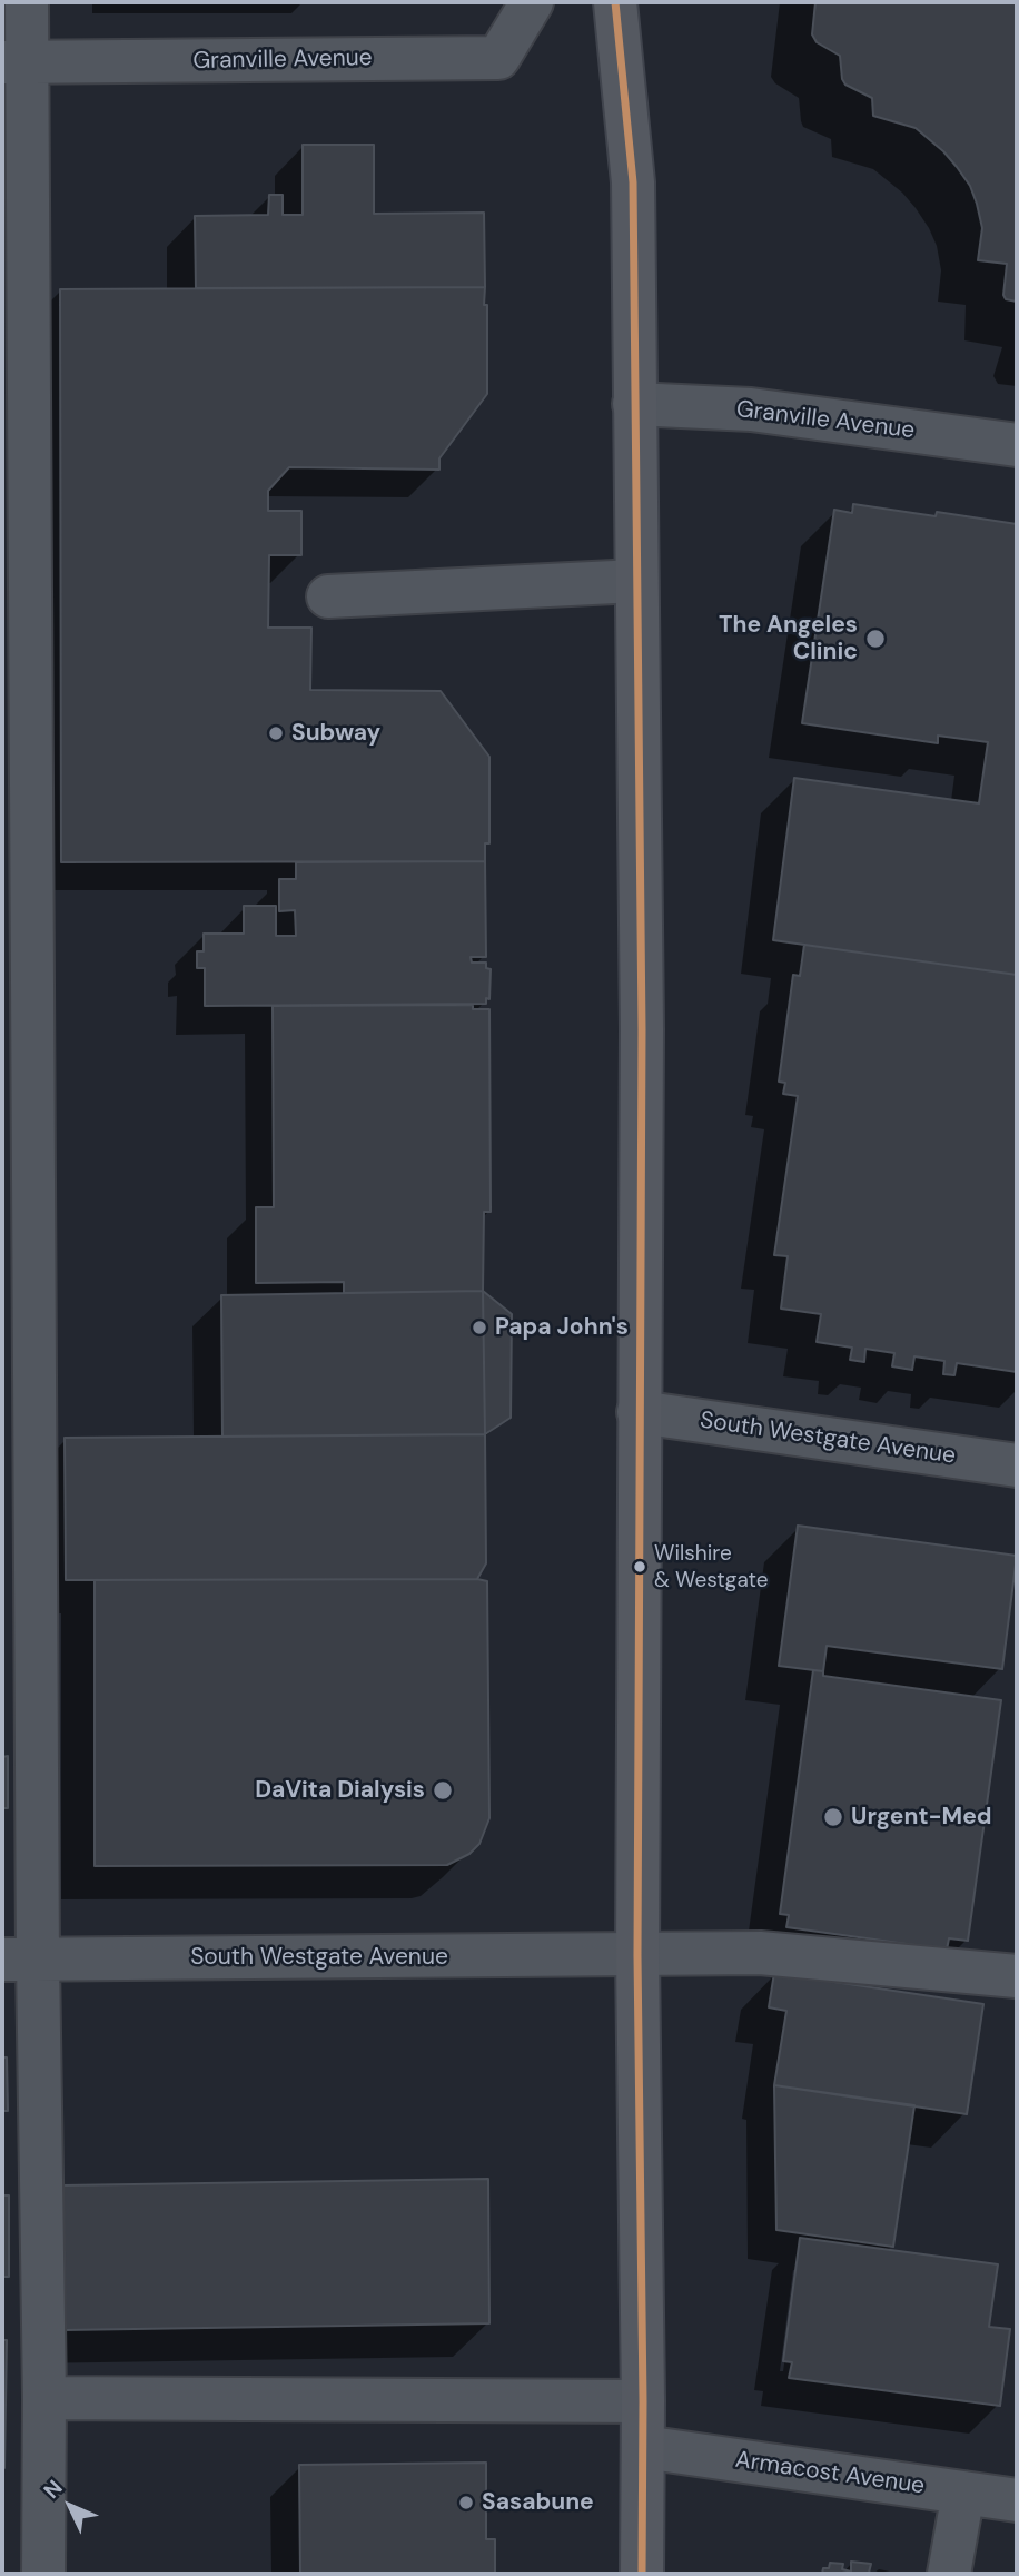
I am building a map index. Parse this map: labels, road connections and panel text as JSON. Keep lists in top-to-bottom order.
{
  "streets": {
    "street": ["Granville Avenue", "South Westgate Avenue", "Armacost Avenue"]
  },
  "places": [
    "The Angeles Clinic",
    "Subway",
    "Papa John's",
    "Wilshire & Westgate",
    "DaVita Dialysis",
    "Urgent-Med",
    "Sasabune"
  ],
  "north": "top left"
}
